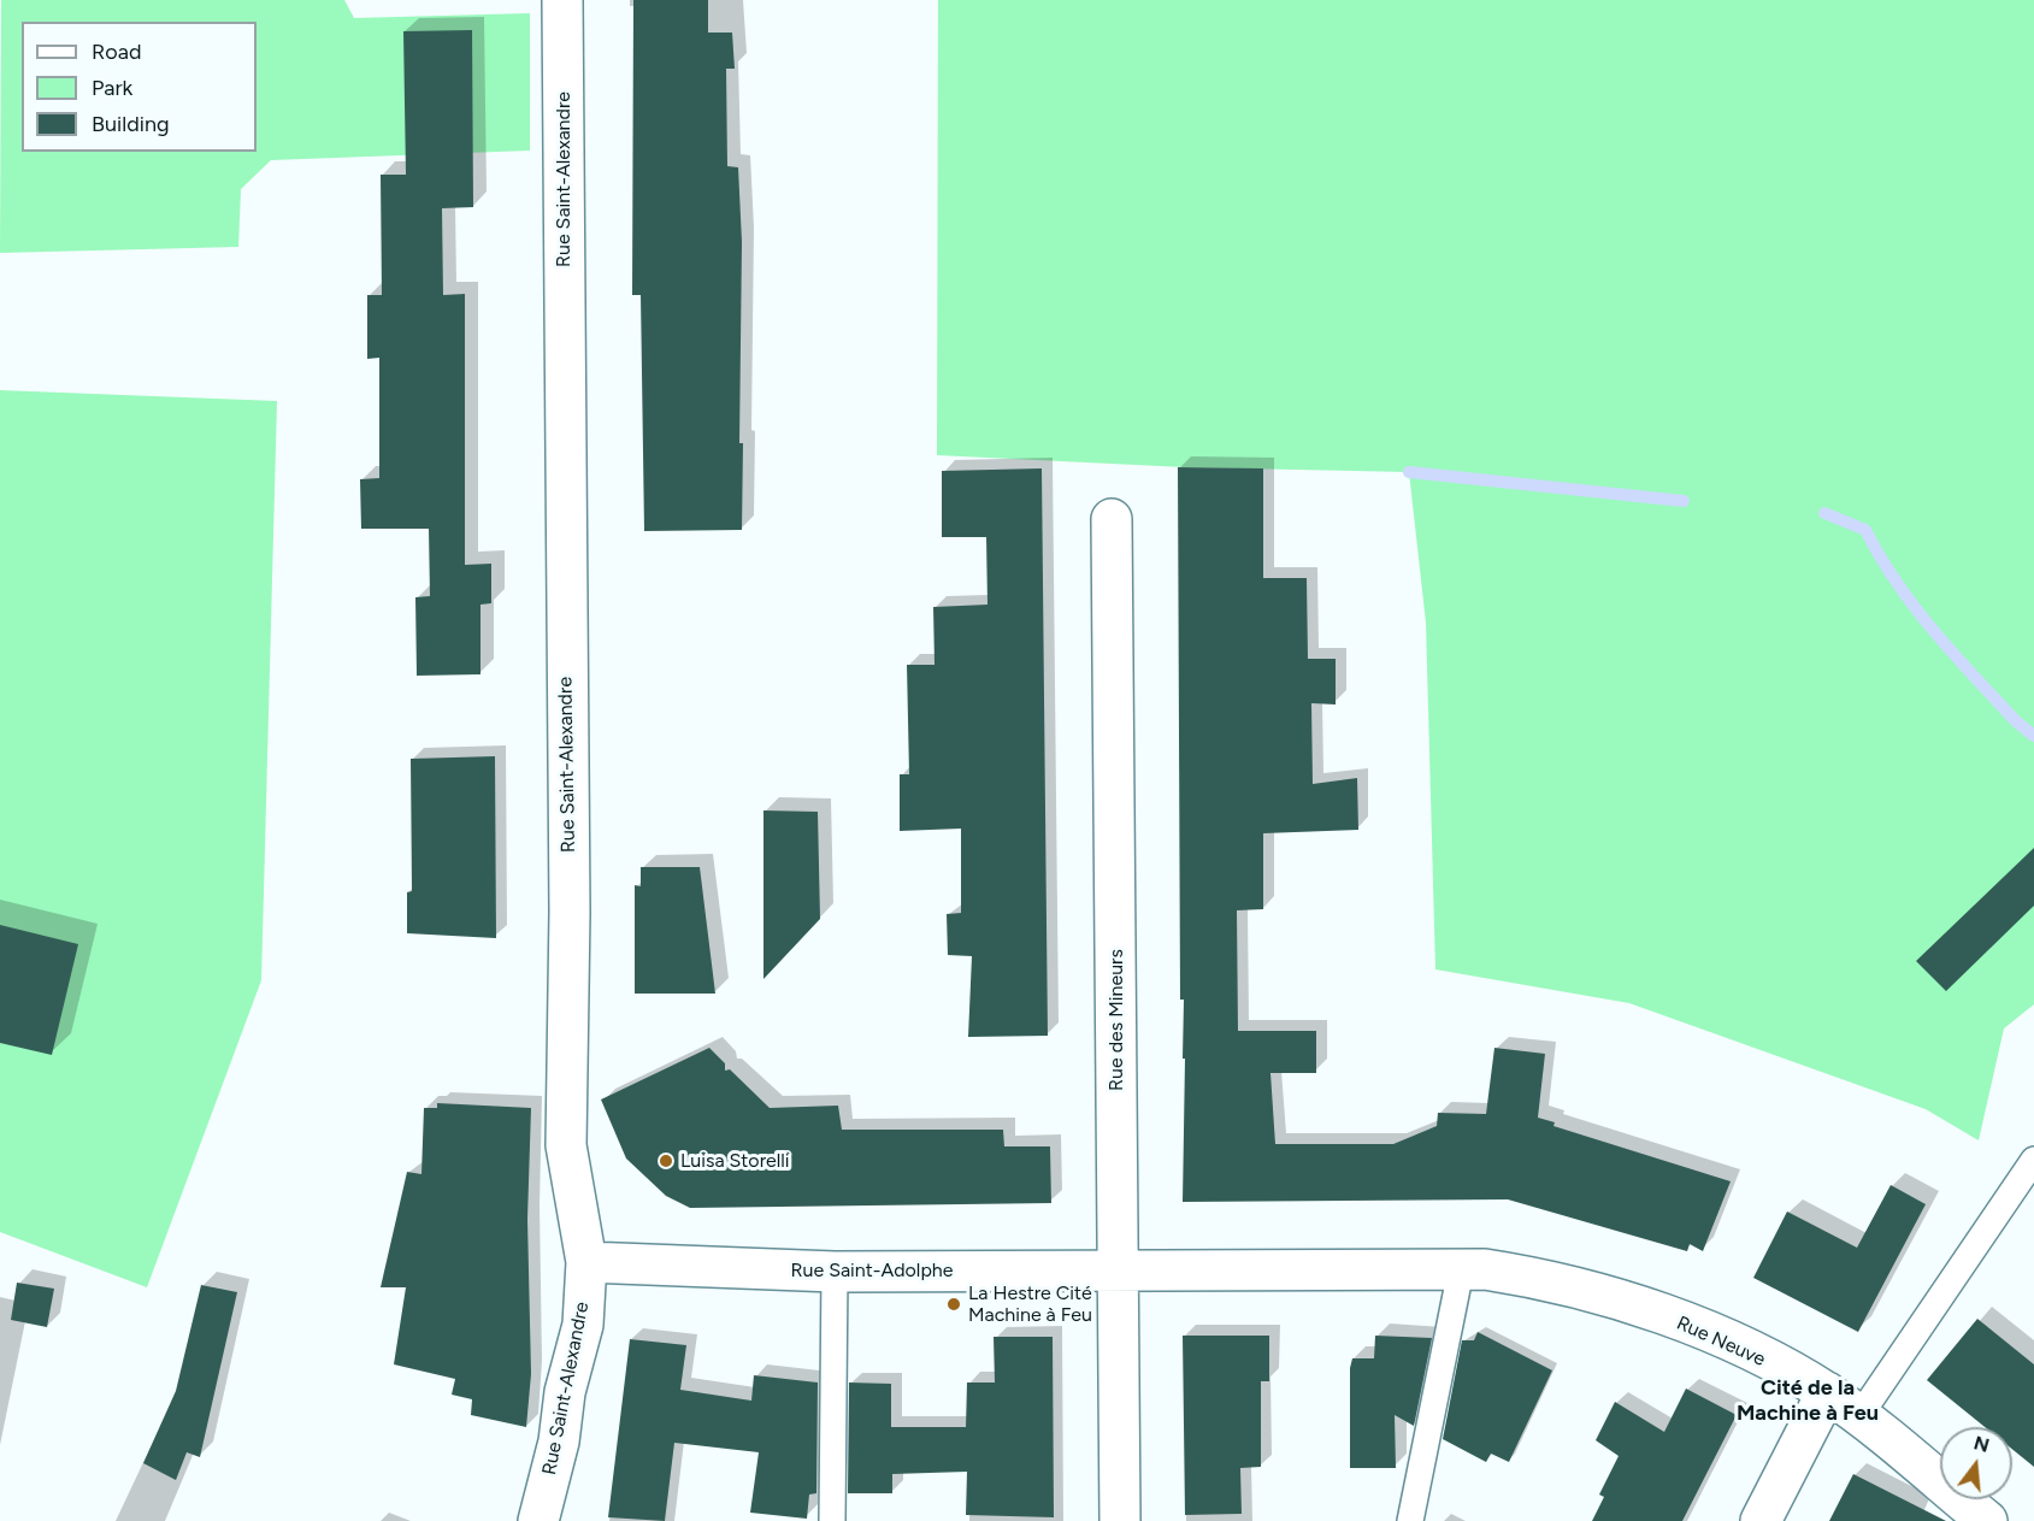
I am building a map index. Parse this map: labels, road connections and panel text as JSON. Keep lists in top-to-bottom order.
{
  "streets": {
    "street": [
      "Rue Saint-Alexandre",
      "Rue des Mineurs",
      "Rue Saint-Adolphe",
      "Rue Neuve"
    ]
  },
  "crossings": [
    ["Rue Saint-Alexandre", "Rue Saint-Adolphe"],
    ["Rue des Mineurs", "Rue Saint-Adolphe"],
    ["Rue Saint-Adolphe", "Rue Neuve"]
  ],
  "districts": ["Cité de la Machine à Feu"],
  "places": ["Luisa Storelli", "La Hestre Cité Machine à Feu"],
  "legend": ["Road", "Park", "Building"],
  "north": "top"
}
